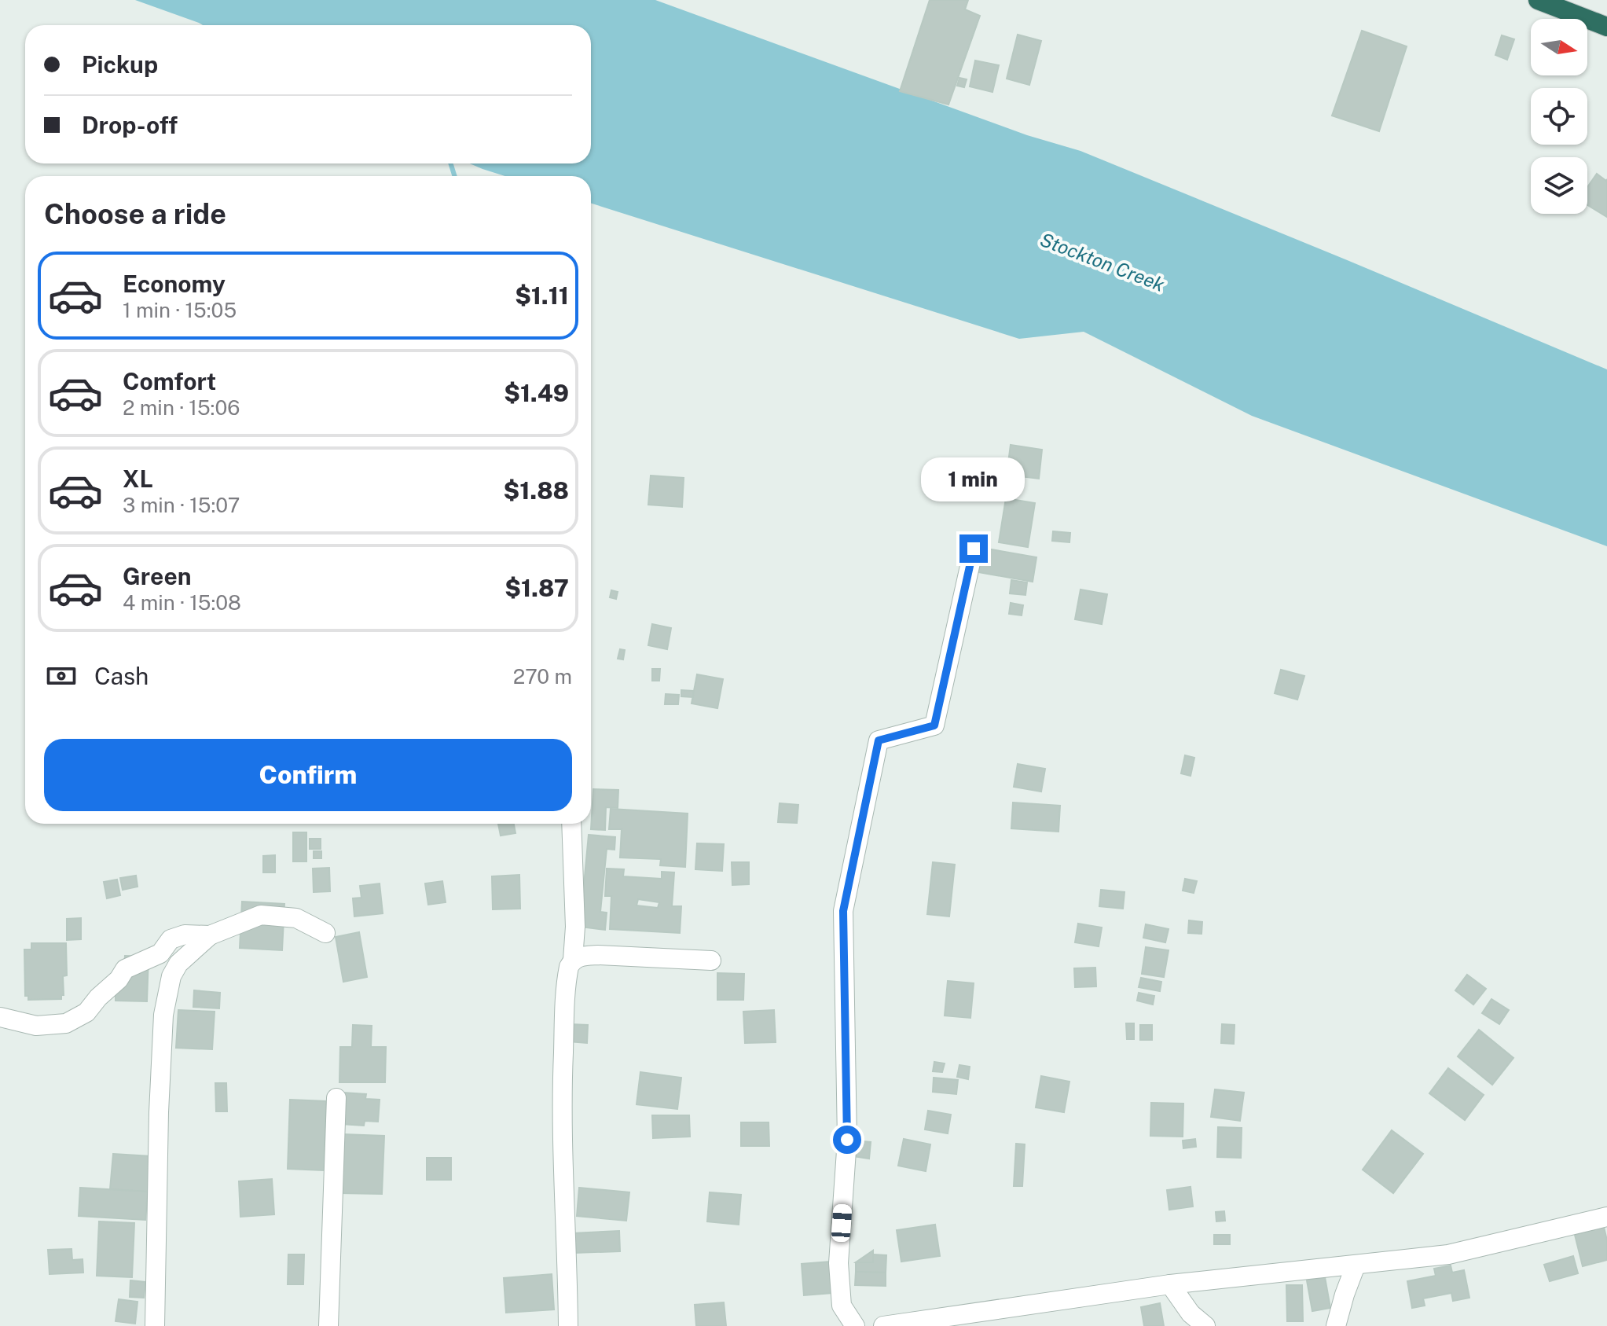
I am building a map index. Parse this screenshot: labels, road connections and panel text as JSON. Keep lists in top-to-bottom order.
{
  "water": ["Stockton Creek"],
  "north": "right",
  "page": {
    "banner": ["Pickup", "Drop-off"],
    "heading": "Choose a ride",
    "list": [
      {
        "name": "Economy",
        "note": "1 min · 15:05",
        "value": "$1.11"
      },
      {
        "name": "Comfort",
        "note": "2 min · 15:06",
        "value": "$1.49"
      },
      {
        "name": "XL",
        "note": "3 min · 15:07",
        "value": "$1.88"
      },
      {
        "name": "Green",
        "note": "4 min · 15:08",
        "value": "$1.87"
      }
    ],
    "bubble": "1 min",
    "pay": ["Cash", "270 m"],
    "buttons": "Confirm"
  }
}
